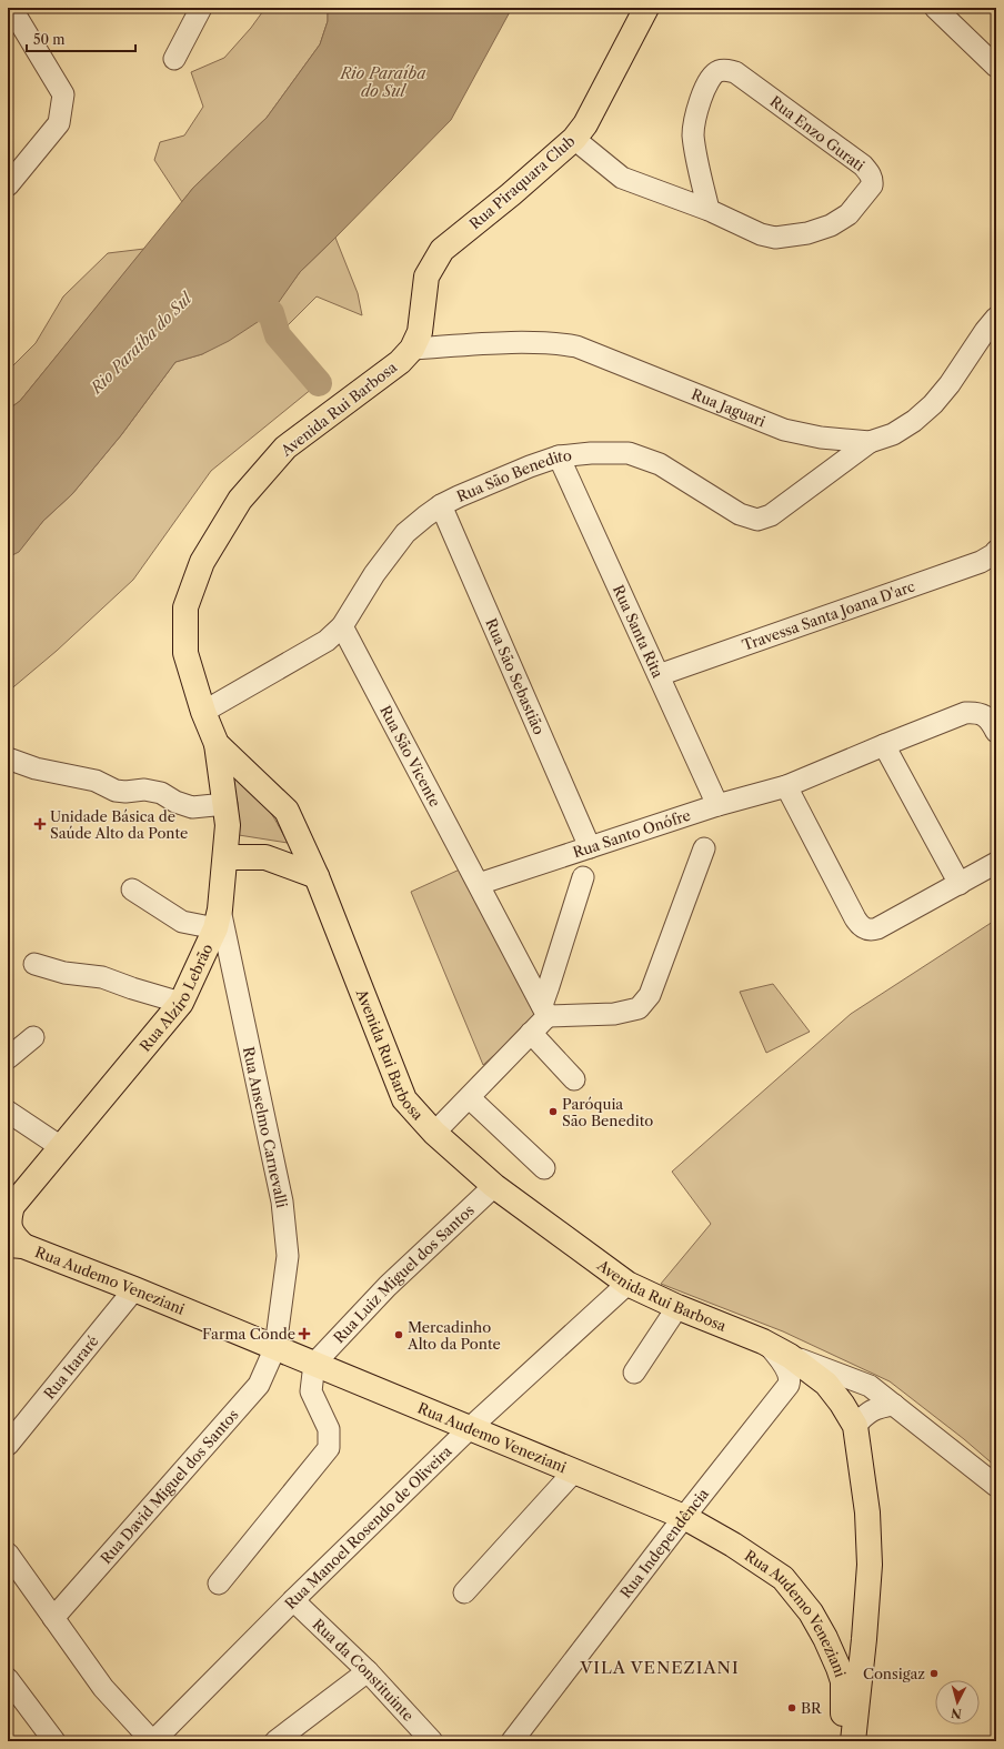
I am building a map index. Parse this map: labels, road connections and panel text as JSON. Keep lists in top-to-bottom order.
{
  "streets": {
    "main road": [
      "Rua Piraquara Club",
      "Avenida Rui Barbosa",
      "Rua Alzíro Lebrão",
      "Rua Audemo Veneziani"
    ],
    "street": [
      "Rua Enzo Gurati",
      "Rua Jaguari",
      "Rua São Benedito",
      "Travessa Santa Joana D'arc",
      "Rua Santa Rita",
      "Rua São Sebastião",
      "Rua São Vicente",
      "Rua Santo Onófre",
      "Rua Anselmo Carnevalli",
      "Rua Luiz Miguel dos Santos",
      "Rua Itararé",
      "Rua David Miguel dos Santos",
      "Rua Manoel Rosendo de Oliveira",
      "Rua Independência",
      "Rua da Constituinte"
    ]
  },
  "crossings": [
    ["Rua Enzo Gurati", "Rua Piraquara Club"],
    ["Rua Piraquara Club", "Avenida Rui Barbosa"],
    ["Rua Jaguari", "Avenida Rui Barbosa"],
    ["Rua Jaguari", "Rua São Benedito"],
    ["Avenida Rui Barbosa", "Rua São Benedito"],
    ["Avenida Rui Barbosa", "Rua Alzíro Lebrão"],
    ["Avenida Rui Barbosa", "Rua Luiz Miguel dos Santos"],
    ["Avenida Rui Barbosa", "Rua Manoel Rosendo de Oliveira"],
    ["Avenida Rui Barbosa", "Rua Independência"],
    ["Rua São Benedito", "Rua Santa Rita"],
    ["Rua São Benedito", "Rua São Sebastião"],
    ["Rua São Benedito", "Rua São Vicente"],
    ["Travessa Santa Joana D'arc", "Rua Santa Rita"],
    ["Rua Santa Rita", "Rua Santo Onófre"],
    ["Rua São Sebastião", "Rua Santo Onófre"],
    ["Rua São Vicente", "Rua Santo Onófre"],
    ["Rua Alzíro Lebrão", "Rua Anselmo Carnevalli"],
    ["Rua Alzíro Lebrão", "Rua Audemo Veneziani"],
    ["Rua Anselmo Carnevalli", "Rua Audemo Veneziani"],
    ["Rua Anselmo Carnevalli", "Rua David Miguel dos Santos"],
    ["Rua Luiz Miguel dos Santos", "Rua Audemo Veneziani"],
    ["Rua Audemo Veneziani", "Rua Itararé"],
    ["Rua Audemo Veneziani", "Rua David Miguel dos Santos"],
    ["Rua Audemo Veneziani", "Rua Manoel Rosendo de Oliveira"],
    ["Rua Audemo Veneziani", "Rua Independência"],
    ["Rua Manoel Rosendo de Oliveira", "Rua da Constituinte"]
  ],
  "districts": ["VILA VENEZIANI"],
  "water": ["Rio Paraíba do Sul"],
  "places": {
    "health": ["Unidade Básica de Saúde Alto da Ponte", "Farma Conde"],
    "other": [
      "Paróquia São Benedito",
      "Mercadinho Alto da Ponte",
      "Consigaz",
      "BR"
    ]
  },
  "scale_bar": "50 m",
  "north": "bottom"
}
